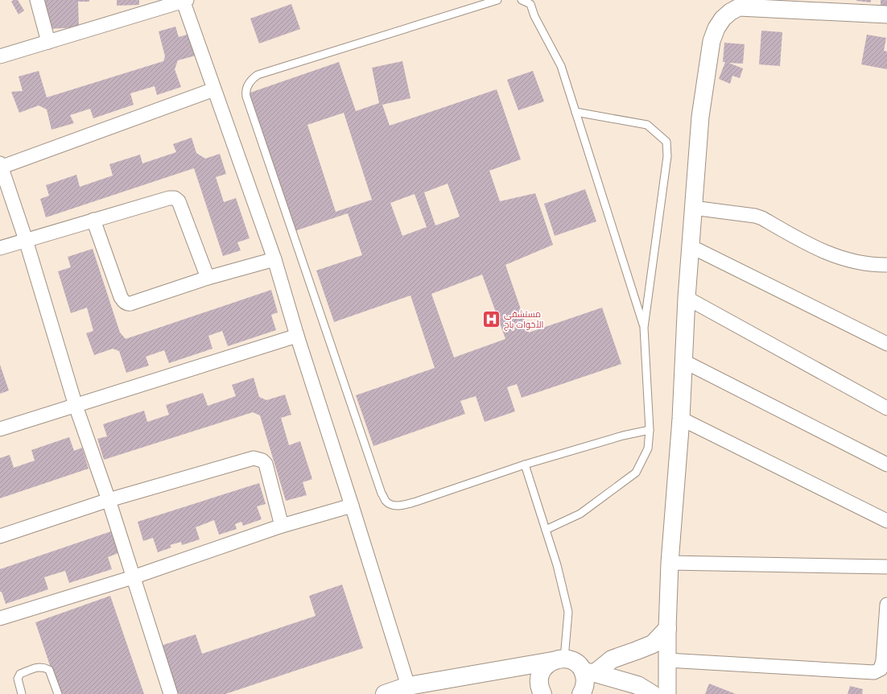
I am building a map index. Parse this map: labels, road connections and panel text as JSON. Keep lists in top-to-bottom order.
{
  "places": {
    "hospital": ["مستشفى الأخوات باج"]
  }
}
